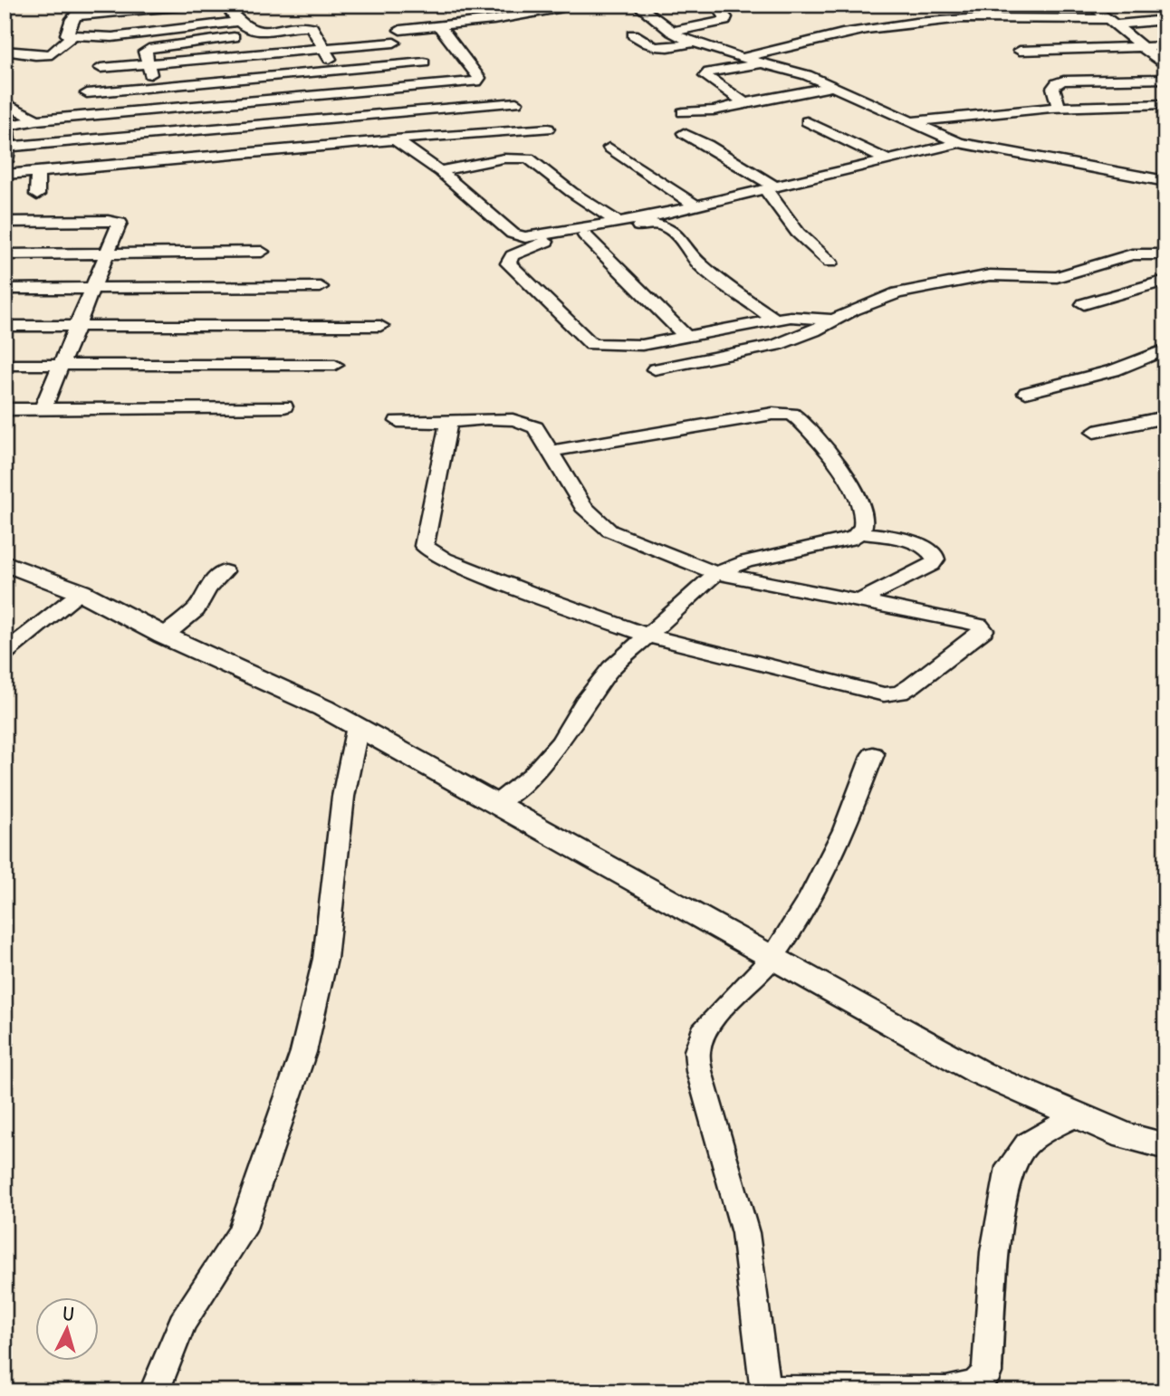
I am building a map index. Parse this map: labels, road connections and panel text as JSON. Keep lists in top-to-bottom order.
{
  "north": "top"
}
